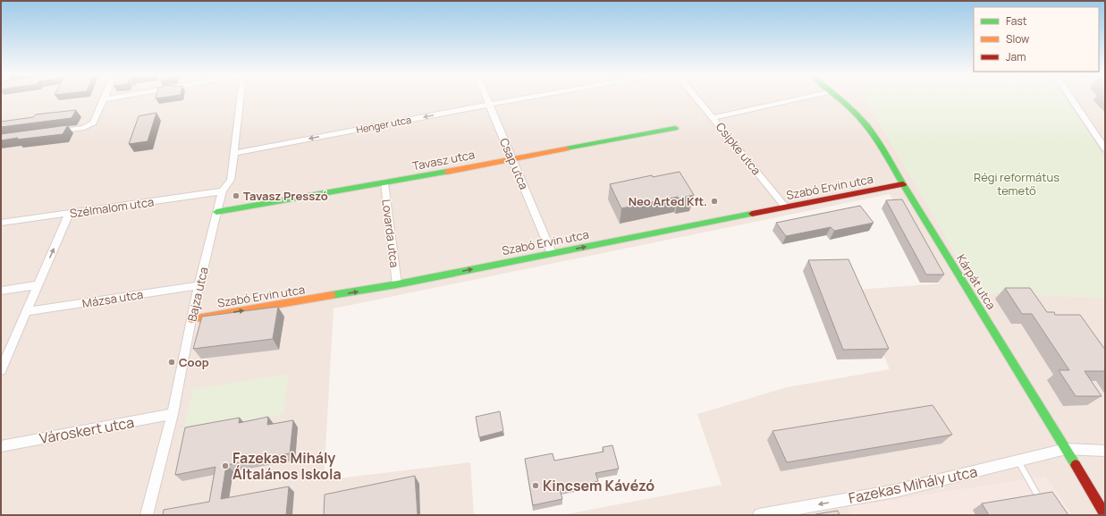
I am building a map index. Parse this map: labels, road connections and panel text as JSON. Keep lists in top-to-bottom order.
{
  "streets": {
    "street": [
      "Henger utca",
      "Csipke utca",
      "Tavasz utca",
      "Csap utca",
      "Szabó Ervin utca",
      "Szélmalom utca",
      "Lovarda utca",
      "Kárpát utca",
      "Bajza utca",
      "Mázsa utca",
      "Városkert utca",
      "Fazekas Mihály utca"
    ]
  },
  "crossings": [
    ["Henger utca", "Csap utca"],
    ["Henger utca", "Bajza utca"],
    ["Csipke utca", "Szabó Ervin utca"],
    ["Tavasz utca", "Csap utca"],
    ["Tavasz utca", "Lovarda utca"],
    ["Tavasz utca", "Bajza utca"],
    ["Csap utca", "Szabó Ervin utca"],
    ["Szabó Ervin utca", "Lovarda utca"],
    ["Szabó Ervin utca", "Kárpát utca"],
    ["Szabó Ervin utca", "Bajza utca"],
    ["Szélmalom utca", "Bajza utca"],
    ["Kárpát utca", "Fazekas Mihály utca"],
    ["Bajza utca", "Mázsa utca"],
    ["Bajza utca", "Városkert utca"]
  ],
  "one_way": ["Henger utca", "Szabó Ervin utca", "Fazekas Mihály utca"],
  "parks": ["Régi református temető"],
  "places": [
    "Tavasz Presszó",
    "Neo Arted Kft.",
    "Coop",
    "Fazekas Mihály Általános Iskola",
    "Kincsem Kávézó"
  ],
  "legend": ["Fast", "Slow", "Jam"]
}
